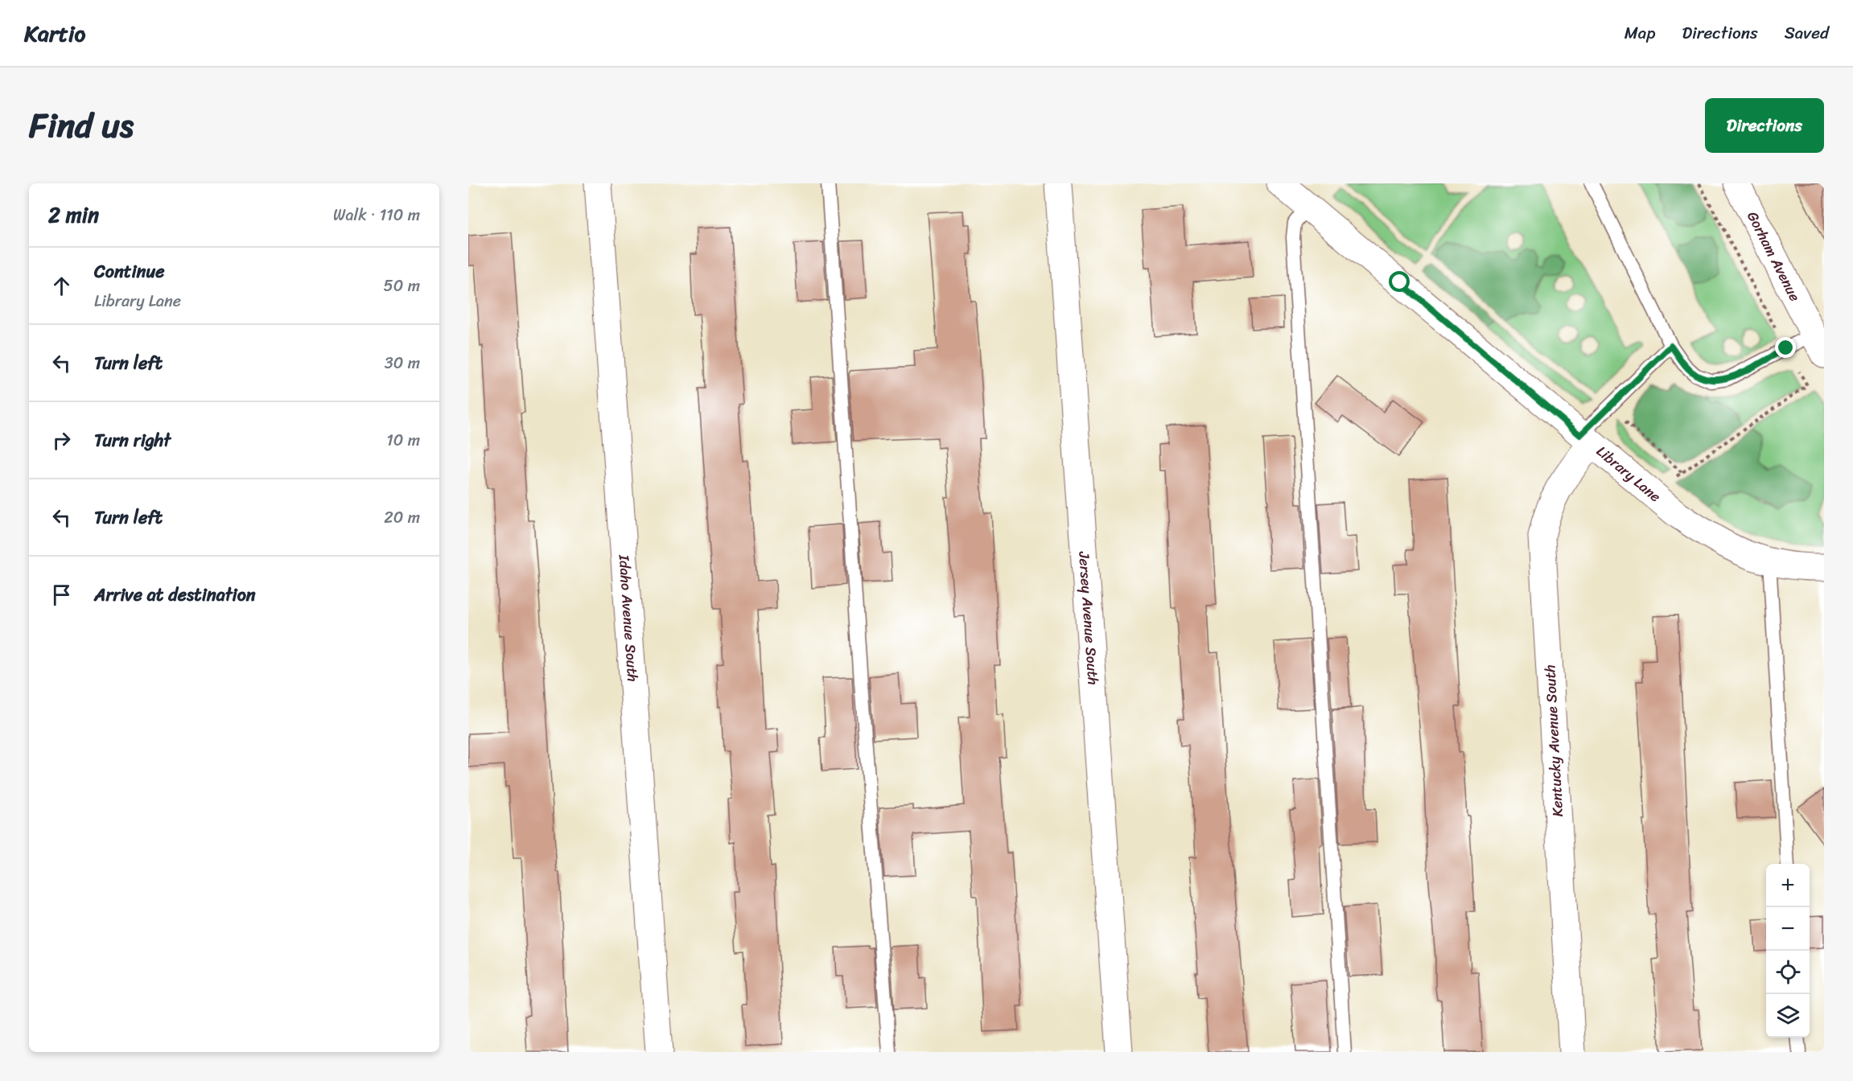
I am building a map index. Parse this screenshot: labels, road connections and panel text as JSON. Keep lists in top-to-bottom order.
{
  "streets": {
    "street": [
      "Gorham Avenue",
      "Library Lane",
      "Idaho Avenue South",
      "Jersey Avenue South",
      "Kentucky Avenue South"
    ]
  },
  "crossings": [
    ["Library Lane", "Kentucky Avenue South"]
  ],
  "page": {
    "header": "Kartio",
    "nav": ["Map", "Directions", "Saved"],
    "title": "Find us",
    "buttons": "Directions",
    "heading": ["2 min", "Walk · 110 m"],
    "list": [
      ["Continue", "Library Lane", "50 m"],
      ["Turn left", "30 m"],
      ["Turn right", "10 m"],
      ["Turn left", "20 m"],
      "Arrive at destination"
    ],
    "map_buttons": ["+", "−"]
  }
}
